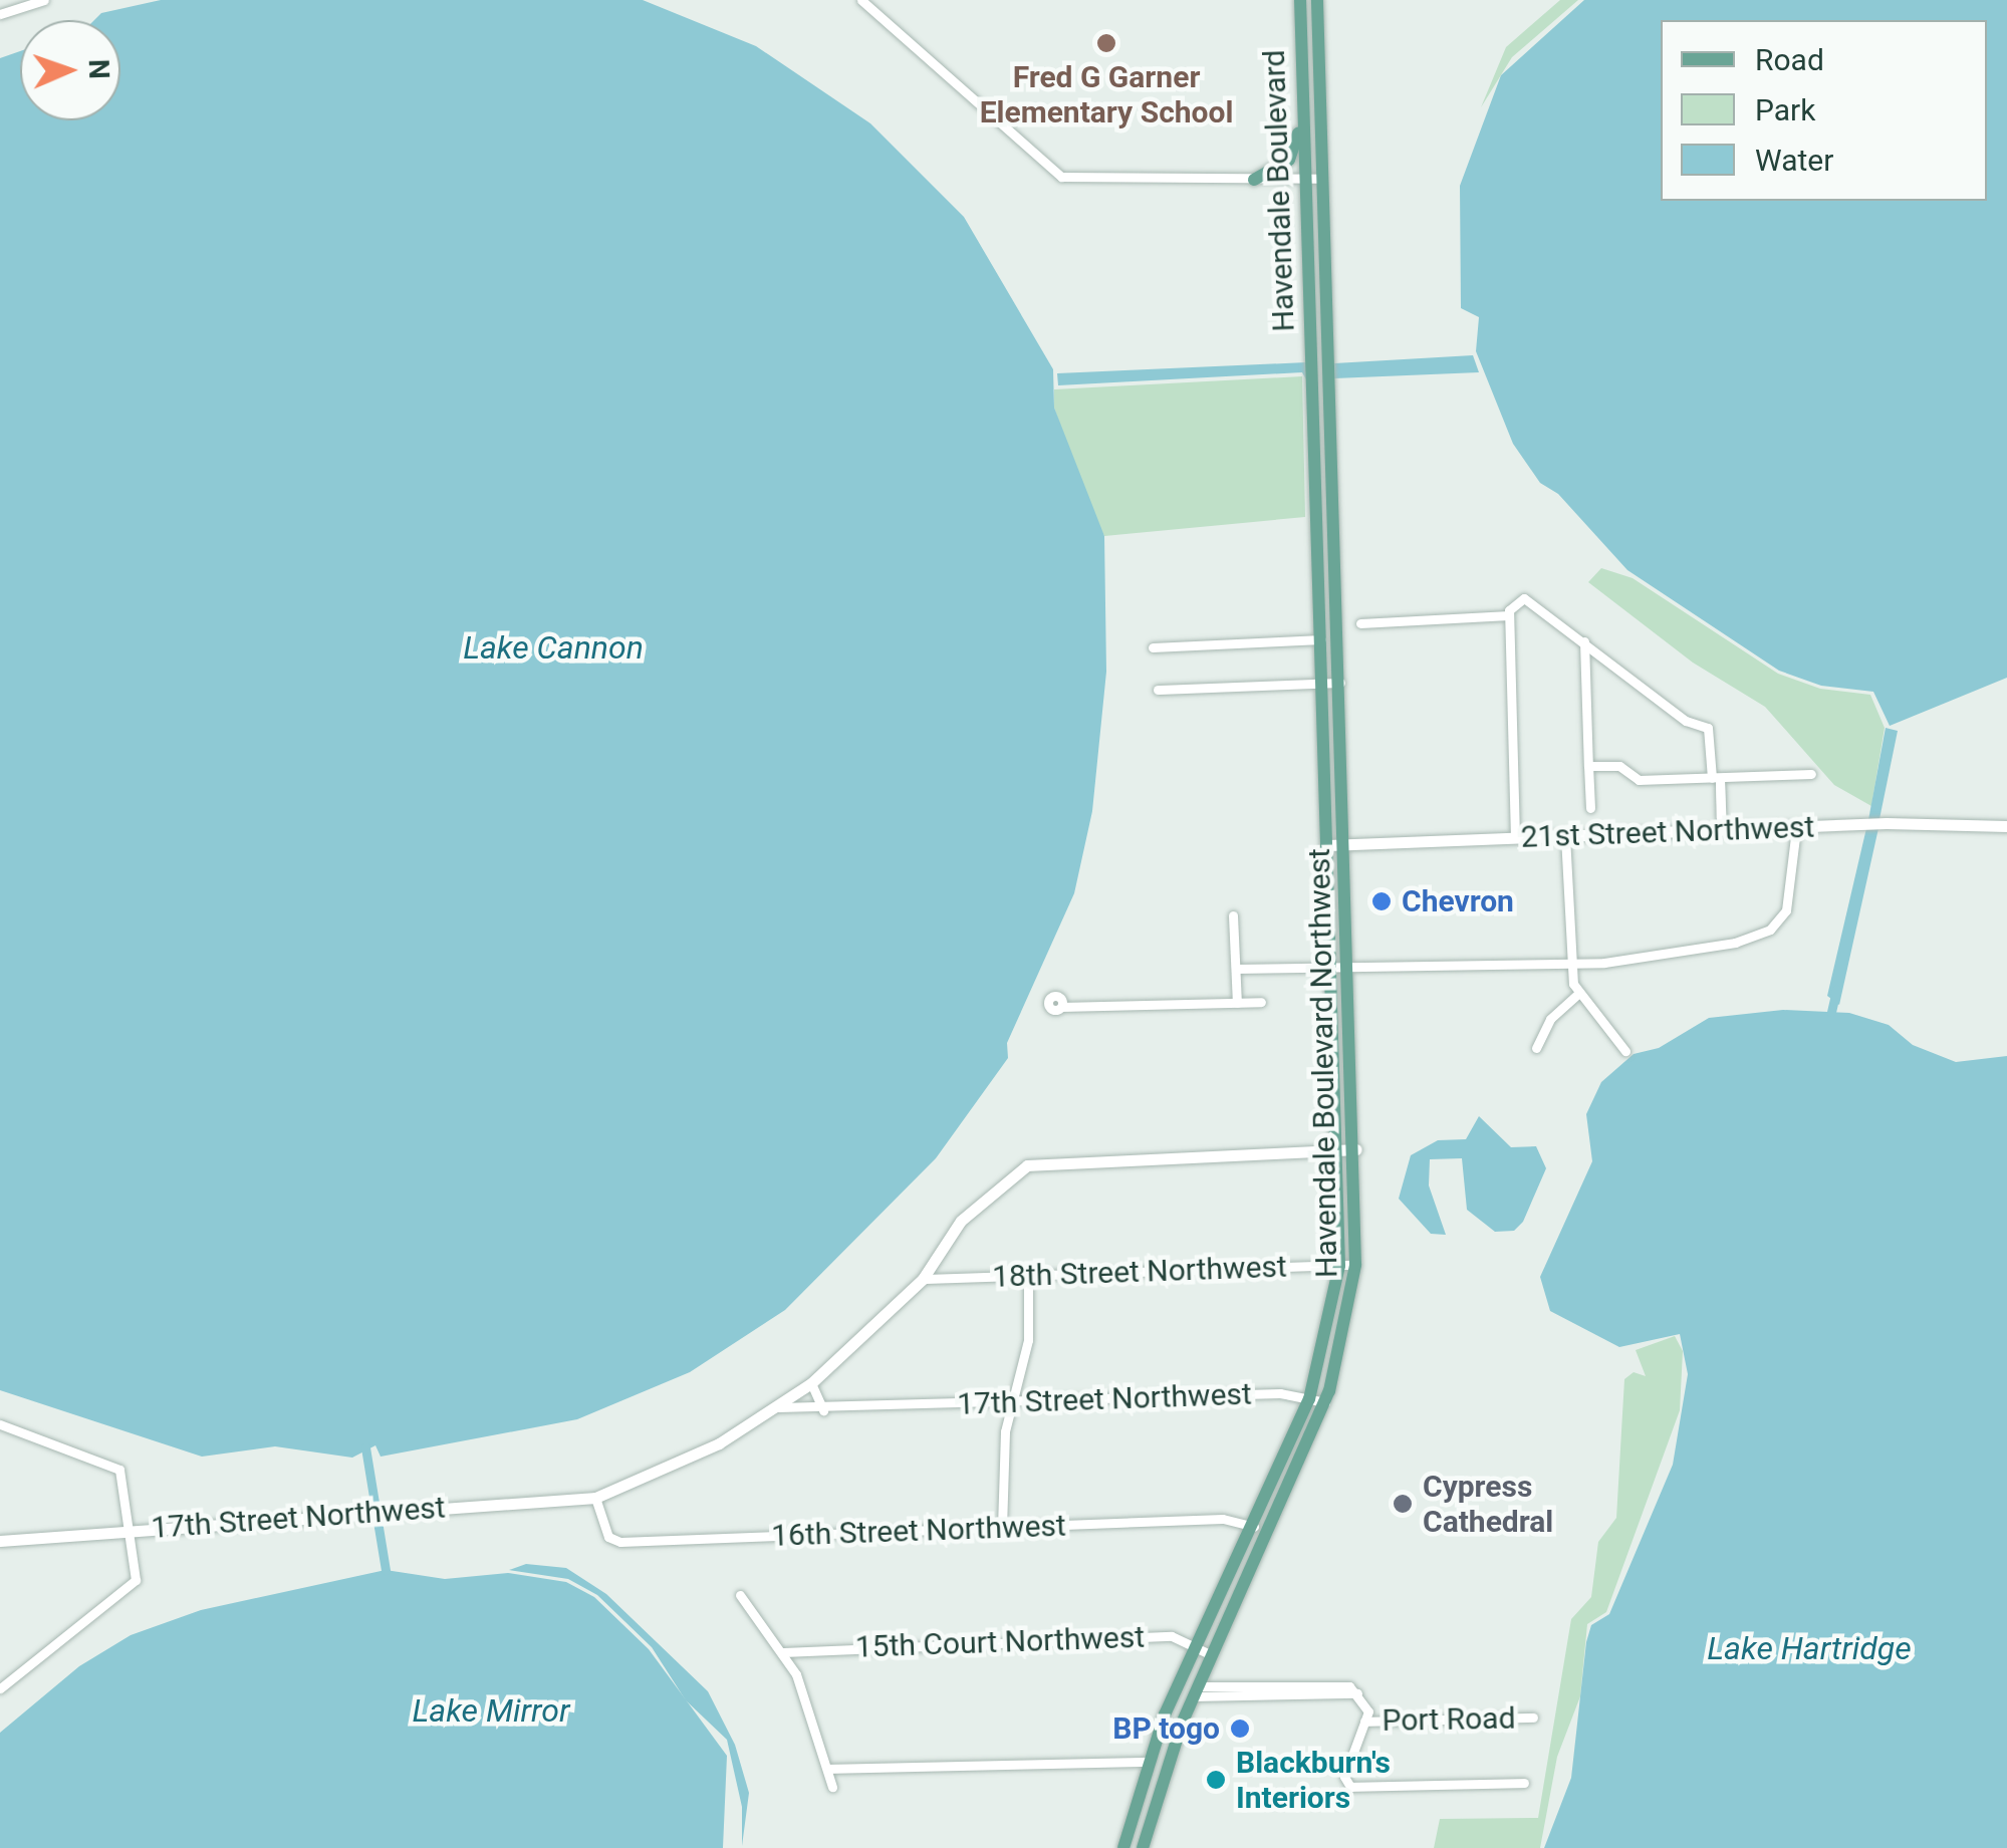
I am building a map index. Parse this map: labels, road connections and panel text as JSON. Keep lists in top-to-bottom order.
{
  "streets": {
    "main road": ["Havendale Boulevard", "Havendale Boulevard Northwest"],
    "street": [
      "21st Street Northwest",
      "18th Street Northwest",
      "17th Street Northwest",
      "16th Street Northwest",
      "15th Court Northwest",
      "Port Road"
    ]
  },
  "crossings": [
    ["Havendale Boulevard", "Havendale Boulevard Northwest"],
    ["21st Street Northwest", "Havendale Boulevard Northwest"],
    ["Havendale Boulevard Northwest", "18th Street Northwest"],
    ["Havendale Boulevard Northwest", "17th Street Northwest"],
    ["Havendale Boulevard Northwest", "16th Street Northwest"],
    ["Havendale Boulevard Northwest", "15th Court Northwest"],
    ["18th Street Northwest", "17th Street Northwest"],
    ["17th Street Northwest", "16th Street Northwest"]
  ],
  "water": ["Lake Cannon", "Lake Hartridge", "Lake Mirror"],
  "places": [
    "Fred G Garner Elementary School",
    "Chevron",
    "Cypress Cathedral",
    "BP togo",
    "Blackburn's Interiors"
  ],
  "legend": ["Road", "Park", "Water"],
  "north": "right"
}
